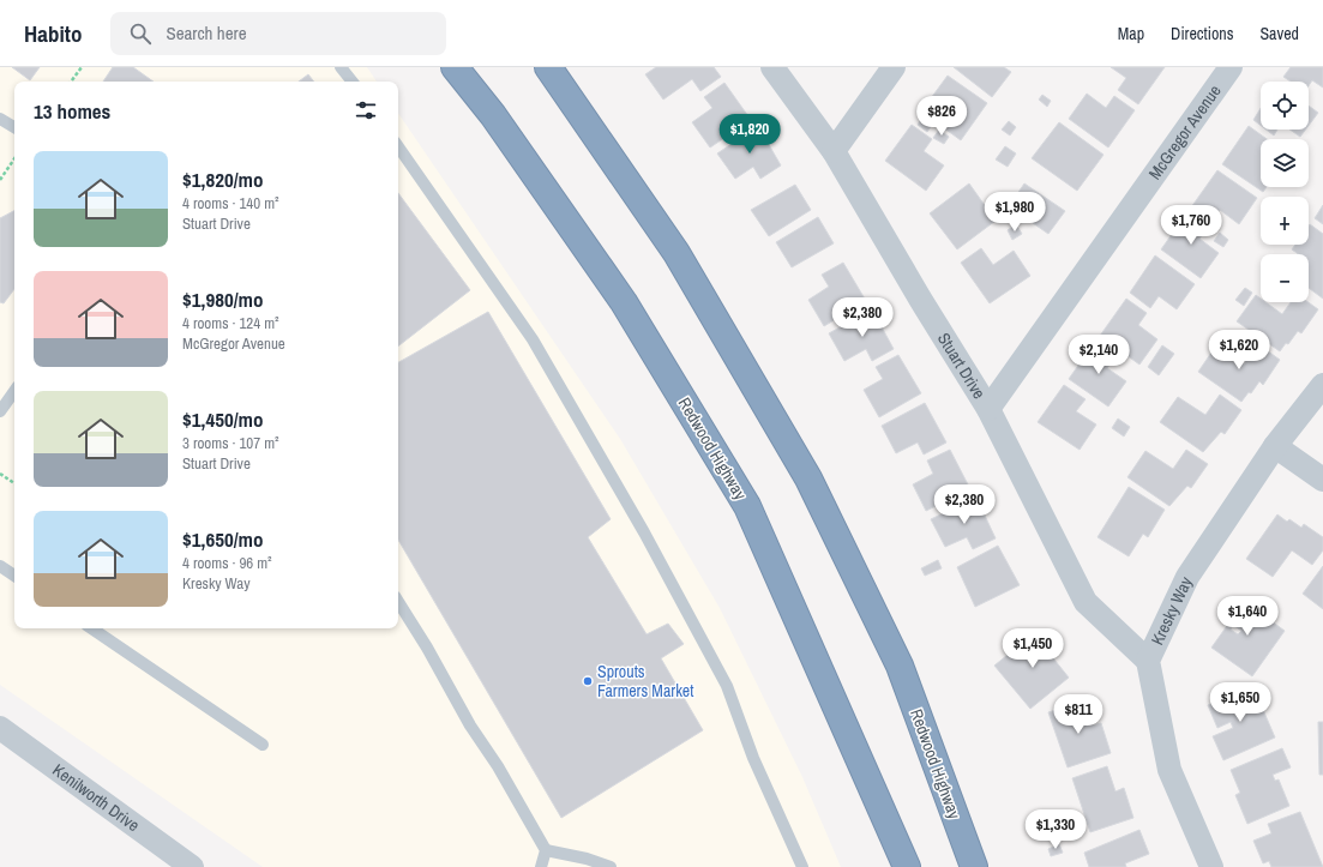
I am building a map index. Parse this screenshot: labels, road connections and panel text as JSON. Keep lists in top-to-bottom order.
{
  "streets": {
    "highway": ["Redwood Highway"],
    "street": [
      "McGregor Avenue",
      "Stuart Drive",
      "Kresky Way",
      "Kenilworth Drive"
    ]
  },
  "crossings": [
    ["McGregor Avenue", "Stuart Drive"],
    ["Stuart Drive", "Kresky Way"]
  ],
  "places": ["Sprouts Farmers Market"],
  "page": {
    "header": "Habito",
    "search": "Search here",
    "nav": ["Map", "Directions", "Saved"],
    "map_buttons": ["+", "−"],
    "heading": "13 homes",
    "price": [
      "$826",
      "$1,820",
      "$1,980",
      "$1,760",
      "$2,380",
      "$1,620",
      "$2,140",
      "$2,380",
      "$1,640",
      "$1,450",
      "$1,650",
      "$811",
      "$1,330"
    ],
    "list": [
      {
        "name": "$1,820/mo",
        "note": "4 rooms · 140 m² · Stuart Drive"
      },
      {
        "name": "$1,980/mo",
        "note": "4 rooms · 124 m² · McGregor Avenue"
      },
      {
        "name": "$1,450/mo",
        "note": "3 rooms · 107 m² · Stuart Drive"
      },
      {
        "name": "$1,650/mo",
        "note": "4 rooms · 96 m² · Kresky Way"
      }
    ]
  }
}
